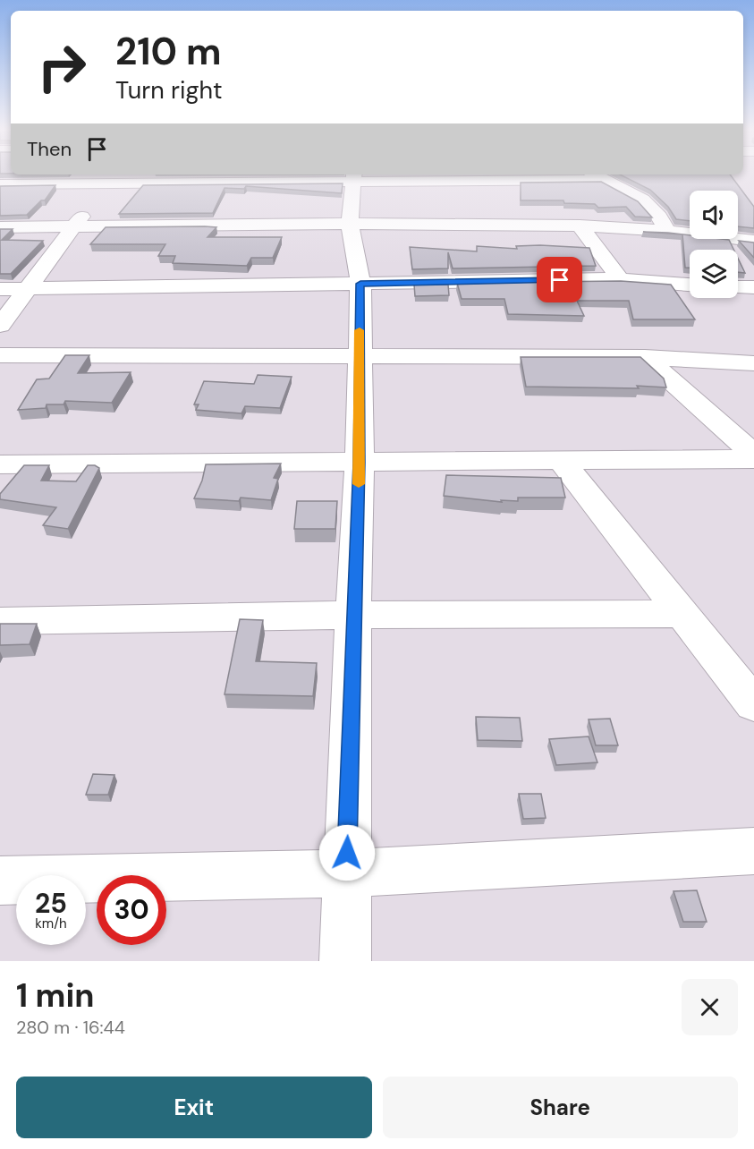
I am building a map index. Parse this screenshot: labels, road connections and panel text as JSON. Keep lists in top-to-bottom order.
{
  "page": {
    "turn": ["210 m", "Turn right"],
    "then": "Then",
    "speed": "25 km/h",
    "limit": "30",
    "heading": ["1 min", "280 m · 16:44"],
    "buttons": ["Exit", "Share"]
  }
}
